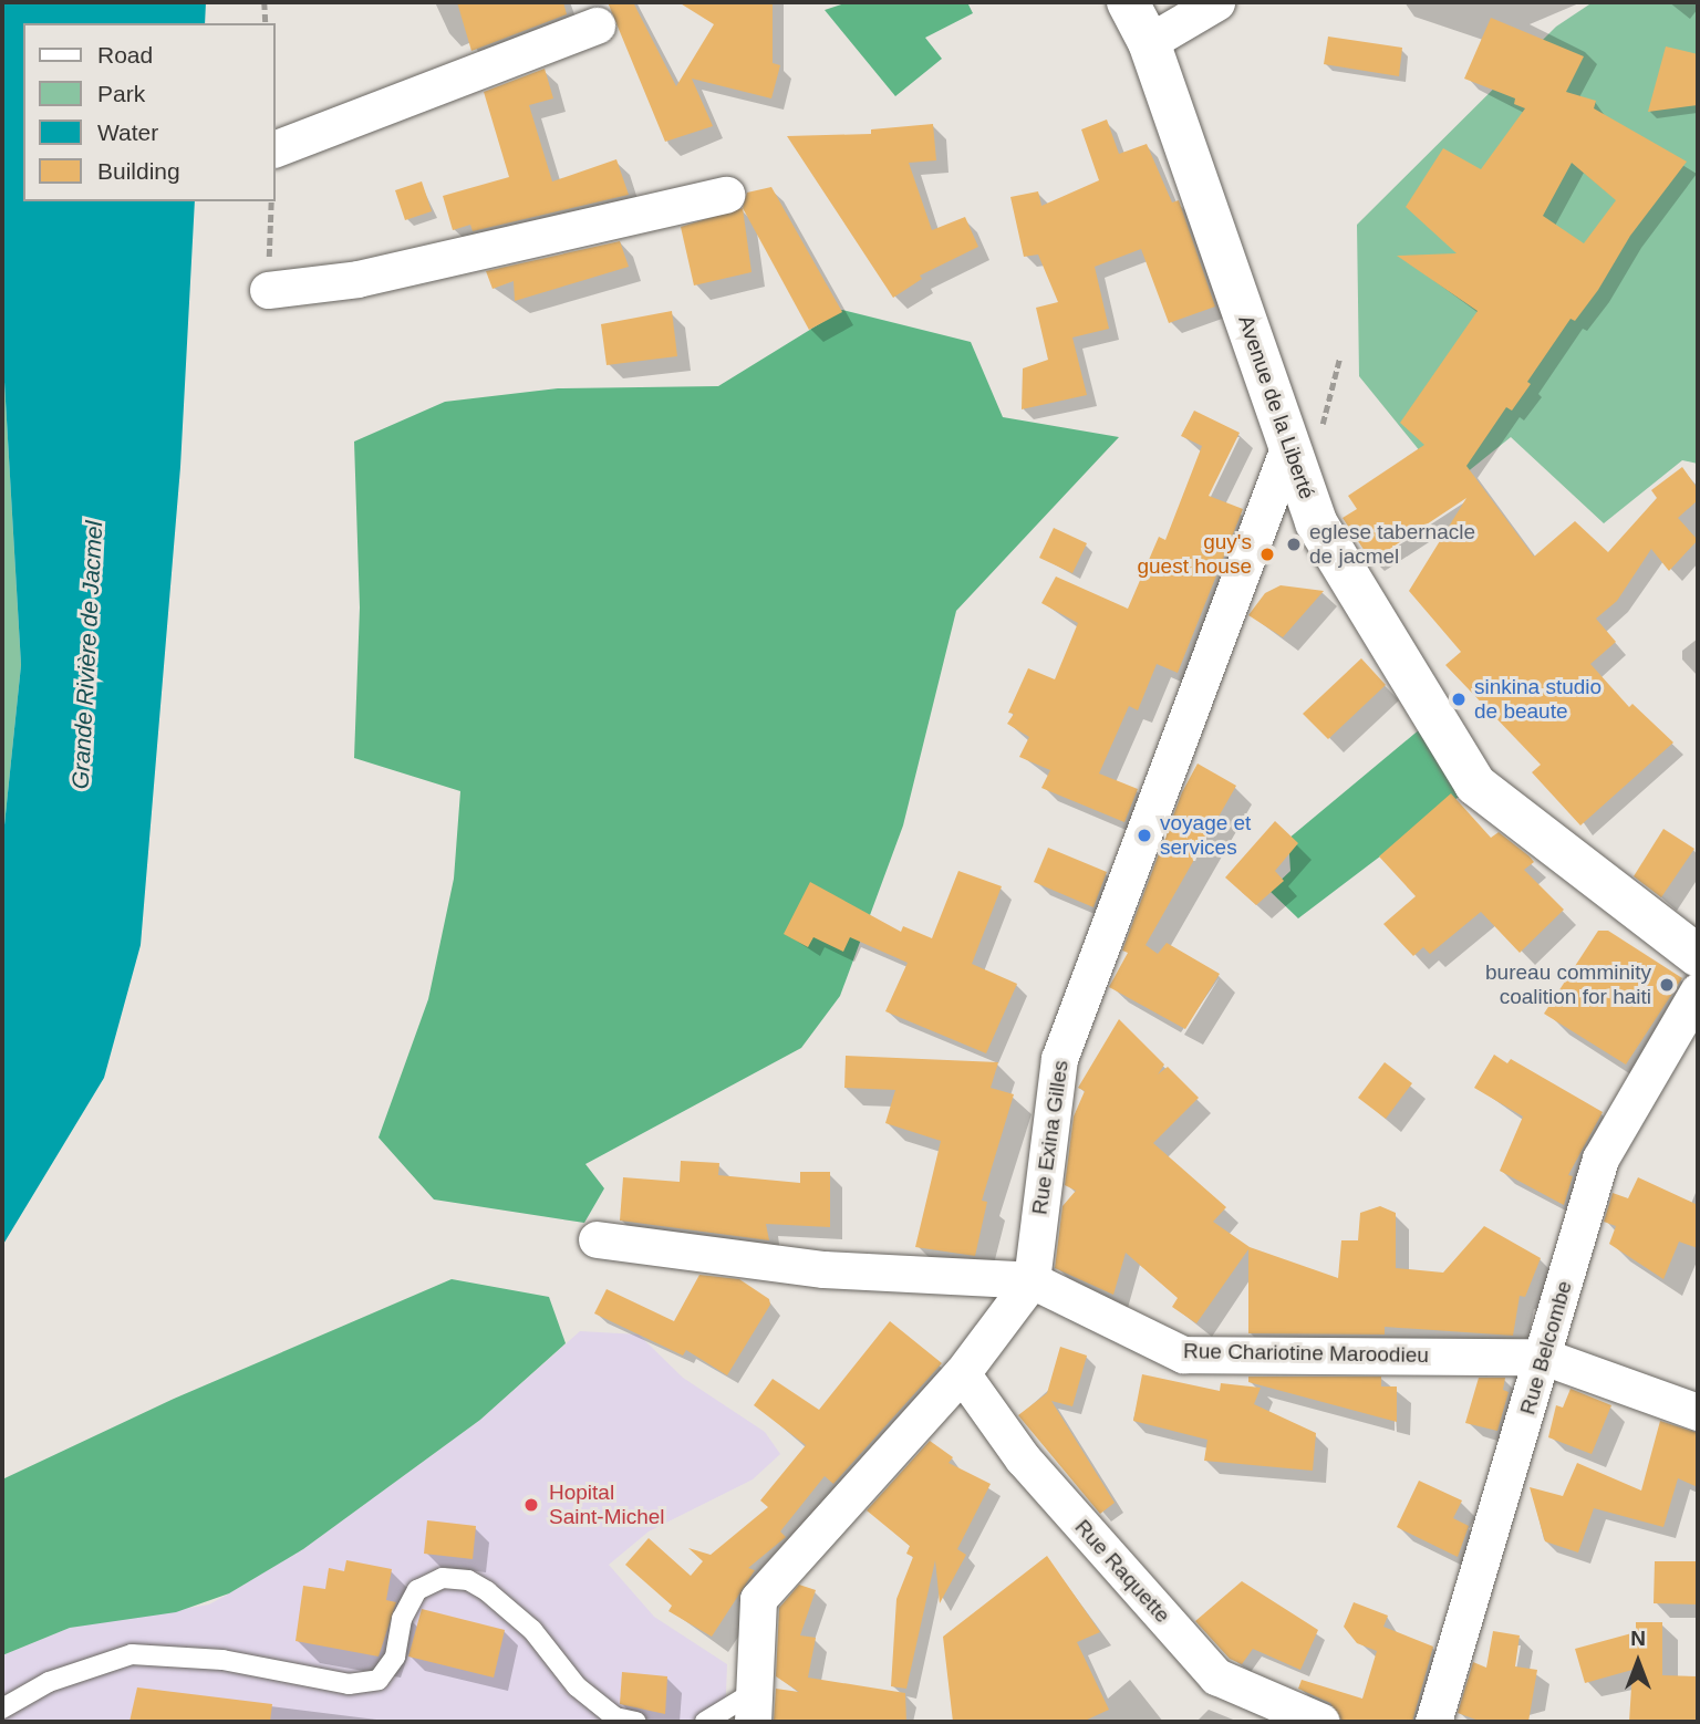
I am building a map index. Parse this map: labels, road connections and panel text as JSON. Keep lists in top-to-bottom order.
{
  "streets": {
    "main road": ["Avenue de la Liberté"],
    "street": [
      "Rue Exina Gilles",
      "Rue Belcombe",
      "Rue Chariotine Maroodieu",
      "Rue Raquette"
    ]
  },
  "crossings": [
    ["Avenue de la Liberté", "Rue Exina Gilles"],
    ["Rue Exina Gilles", "Rue Chariotine Maroodieu"],
    ["Rue Exina Gilles", "Rue Raquette"],
    ["Rue Belcombe", "Rue Chariotine Maroodieu"]
  ],
  "water": ["Grande Rivière de Jacmel"],
  "places": [
    "eglese tabernacle de jacmel",
    "guy's guest house",
    "sinkina studio de beaute",
    "voyage et services",
    "bureau comminity coalition for haiti",
    "Hopital Saint-Michel"
  ],
  "legend": [
    "Road",
    "Park",
    "Water",
    "Building"
  ],
  "north": "top"
}
